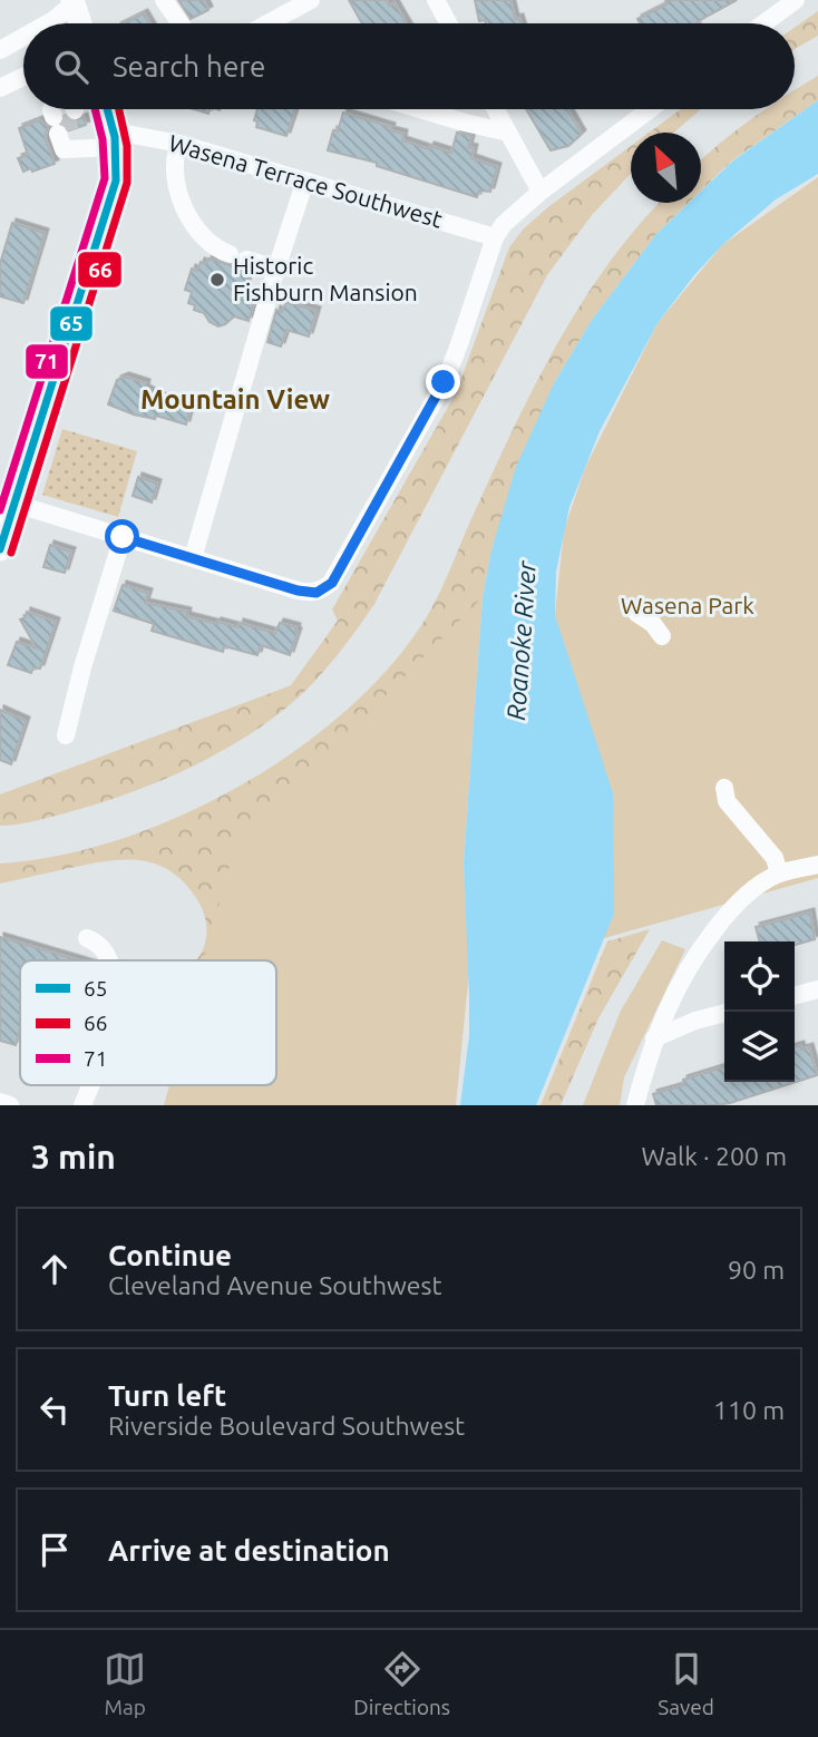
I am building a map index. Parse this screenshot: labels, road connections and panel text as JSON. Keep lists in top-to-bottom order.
{
  "streets": {
    "street": ["Wasena Terrace Southwest"]
  },
  "districts": ["Mountain View"],
  "water": ["Roanoke River"],
  "parks": ["Wasena Park"],
  "places": ["Historic Fishburn Mansion"],
  "lines": ["transit line 65", "transit line 66", "transit line 71"],
  "legend": ["65", "66", "71"],
  "north": "top left",
  "page": {
    "search": "Search here",
    "heading": ["3 min", "Walk · 200 m"],
    "list": [
      ["Continue", "Cleveland Avenue Southwest", "90 m"],
      ["Turn left", "Riverside Boulevard Southwest", "110 m"],
      "Arrive at destination"
    ],
    "nav": ["Map", "Directions", "Saved"]
  }
}
